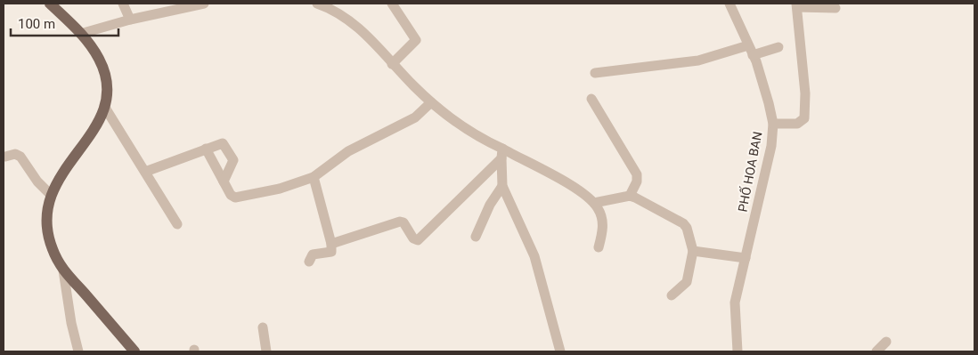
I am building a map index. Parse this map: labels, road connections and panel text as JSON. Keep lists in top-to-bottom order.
{
  "streets": {
    "street": ["PHỐ HOA BAN"]
  },
  "scale_bar": "100 m"
}
